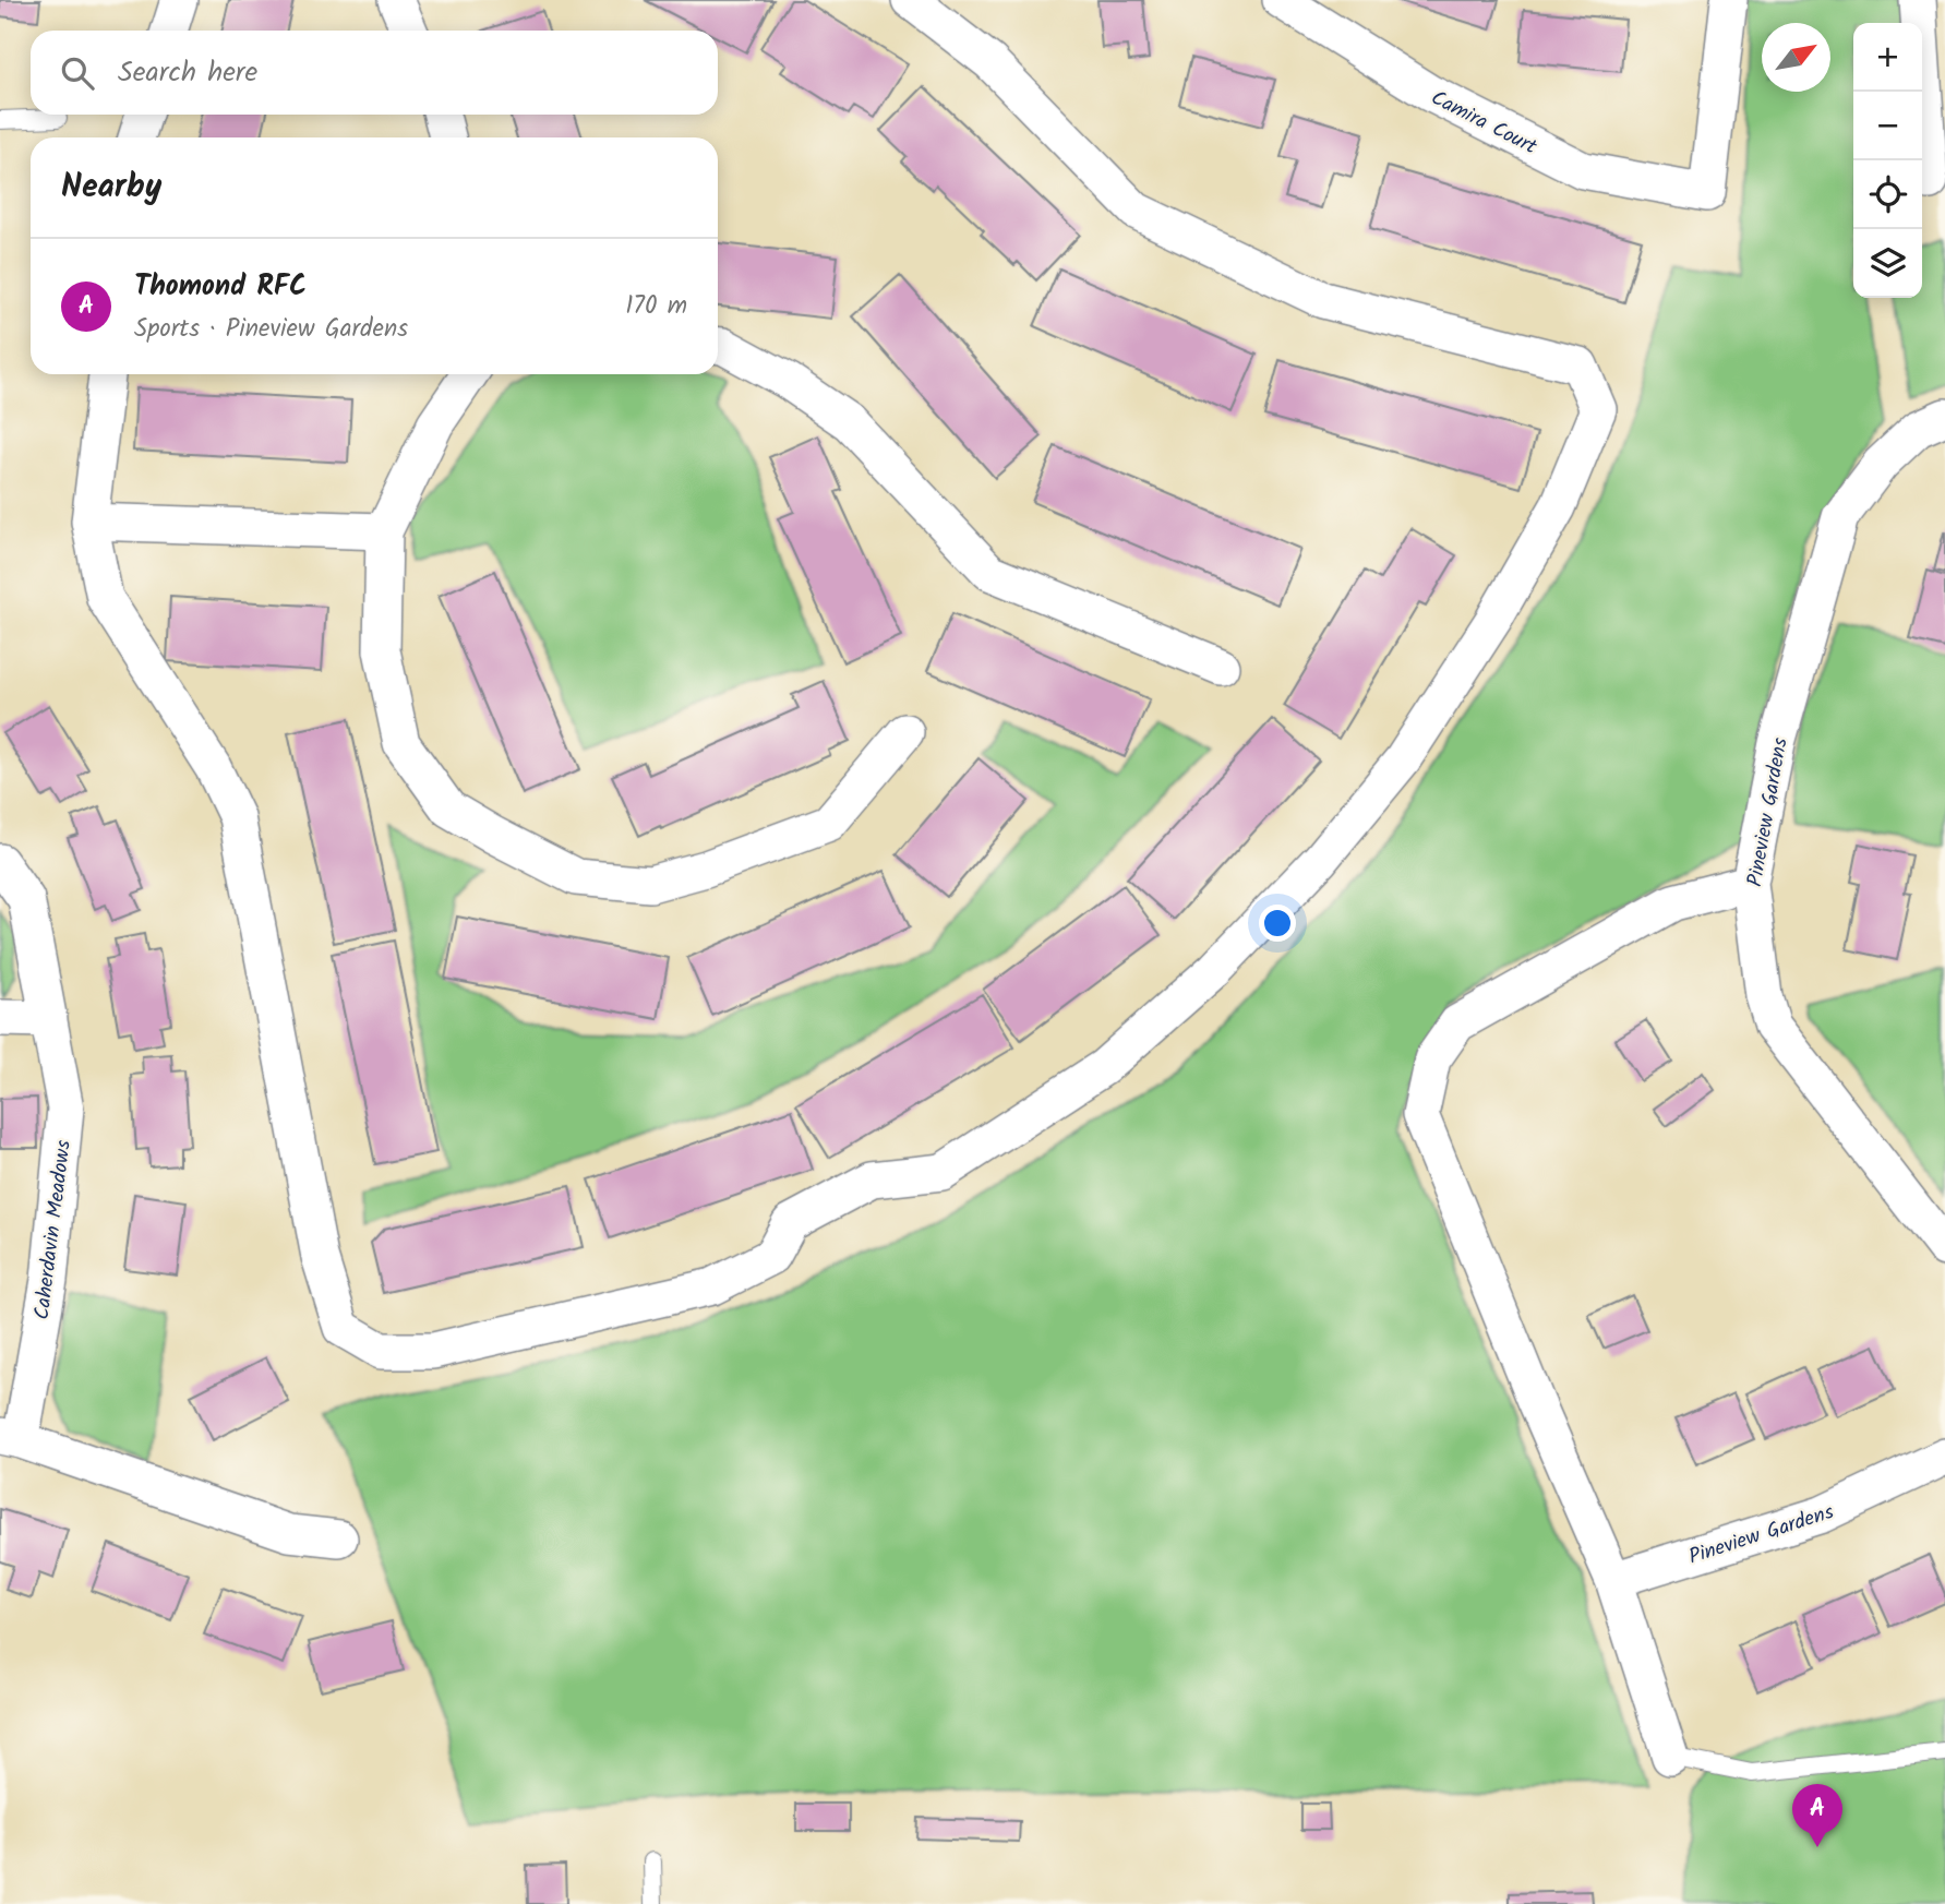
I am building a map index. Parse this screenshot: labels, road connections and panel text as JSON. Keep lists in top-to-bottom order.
{
  "streets": {
    "street": ["Camira Court", "Pineview Gardens", "Caherdavin Meadows"]
  },
  "north": "top right",
  "page": {
    "map_buttons": ["+", "−"],
    "search": "Search here",
    "heading": "Nearby",
    "list": [
      {
        "mark": "A",
        "name": "Thomond RFC",
        "note": "Sports · Pineview Gardens",
        "value": "170 m"
      }
    ],
    "pins": "A"
  }
}
